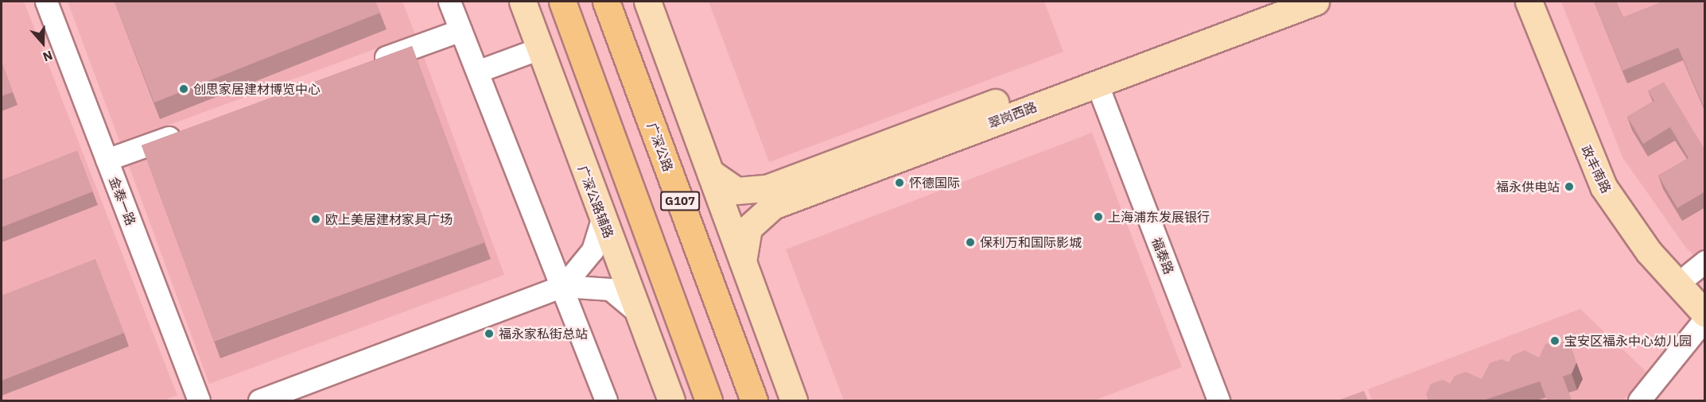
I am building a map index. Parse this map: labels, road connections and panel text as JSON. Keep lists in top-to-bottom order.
{
  "streets": {
    "highway": ["广深公路", "G107"],
    "main road": ["翠岗西路", "政丰南路", "广深公路辅路"],
    "street": ["金泰一路", "福泰路"]
  },
  "crossings": [
    ["翠岗西路", "福泰路"]
  ],
  "places": [
    "创思家居建材博览中心",
    "怀德国际",
    "福永供电站",
    "上海浦东发展银行",
    "欧上美居建材家具广场",
    "保利万和国际影城",
    "福永家私街总站",
    "宝安区福永中心幼儿园"
  ],
  "north": "bottom"
}
